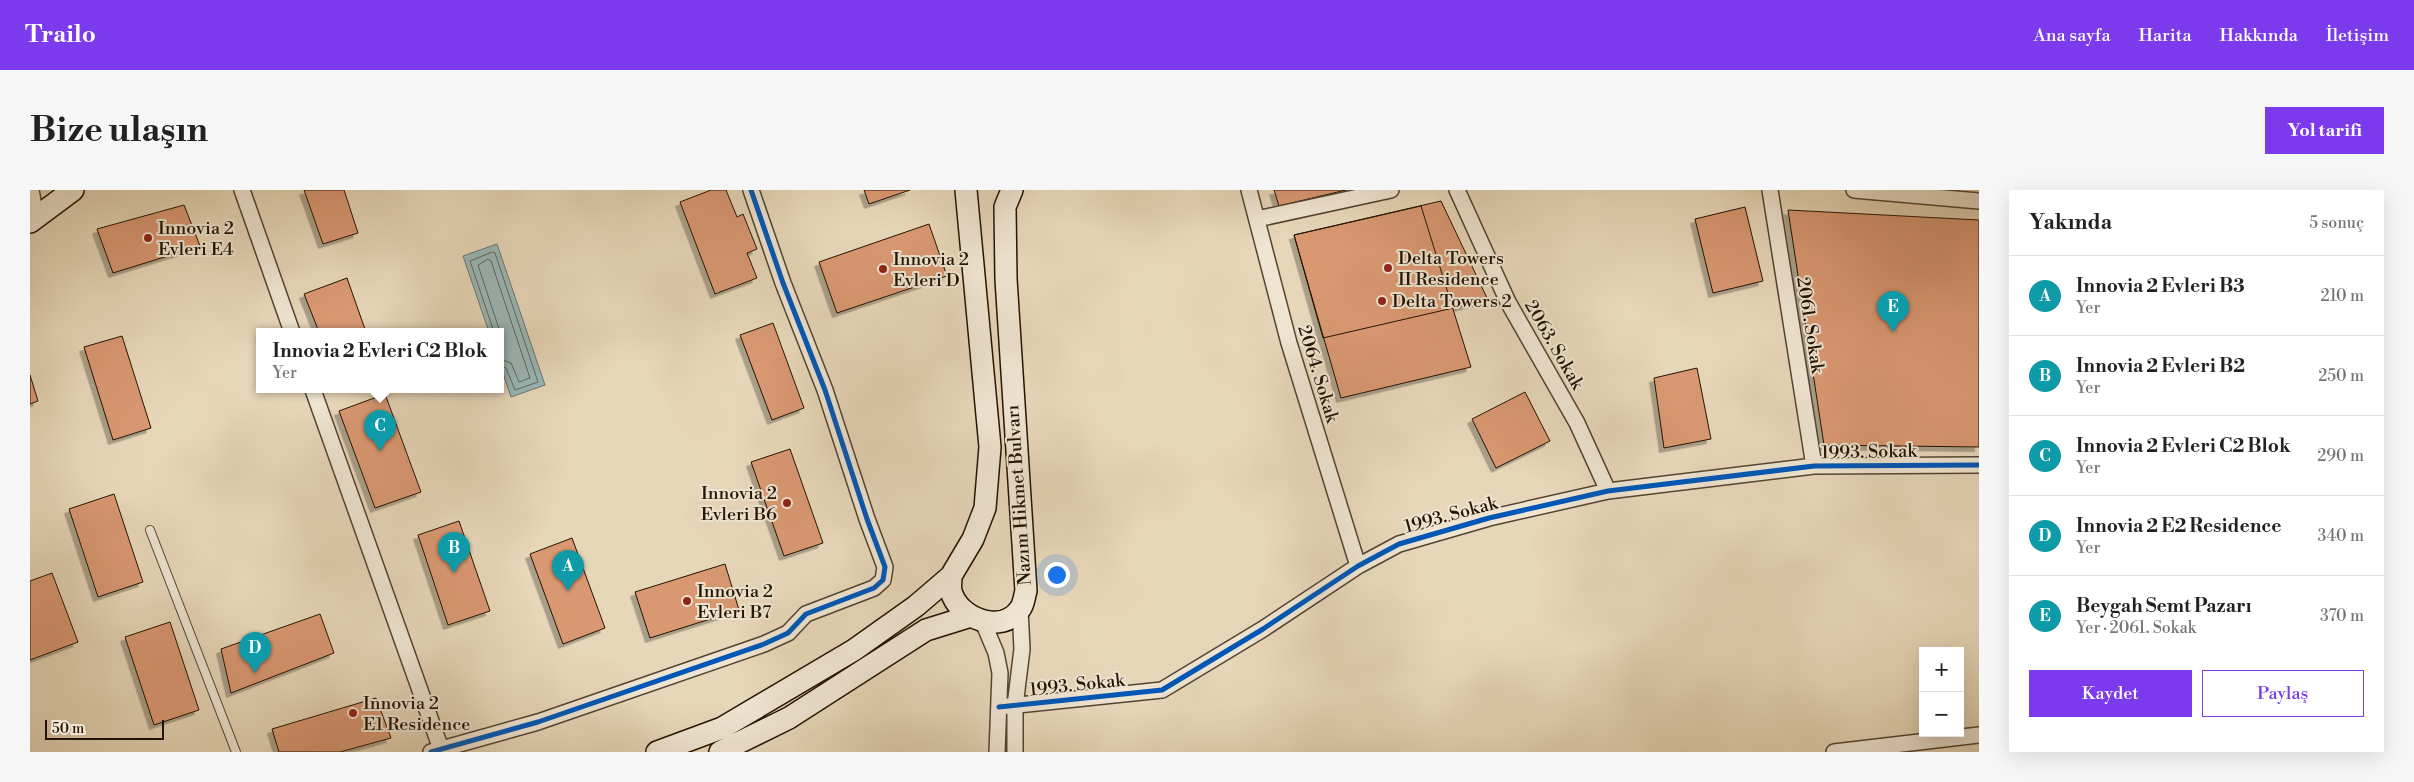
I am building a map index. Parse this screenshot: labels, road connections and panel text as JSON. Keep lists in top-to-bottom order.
{
  "streets": {
    "main road": ["Nazım Hikmet Bulvarı"],
    "street": [
      "2061. Sokak",
      "2063. Sokak",
      "2064. Sokak",
      "1993. Sokak"
    ]
  },
  "crossings": [
    ["2061. Sokak", "1993. Sokak"],
    ["2063. Sokak", "1993. Sokak"],
    ["2064. Sokak", "1993. Sokak"]
  ],
  "places": [
    "Innovia 2 Evleri E4",
    "Delta Towers II Residence",
    "Innovia 2 Evleri D",
    "Delta Towers 2",
    "Innovia 2 Evleri B6",
    "Innovia 2 Evleri B7",
    "Innovia 2 E1 Residence"
  ],
  "scale_bar": "50 m",
  "page": {
    "header": "Trailo",
    "nav": [
      "Ana sayfa",
      "Harita",
      "Hakkında",
      "İletişim"
    ],
    "buttons": [
      "Yol tarifi",
      ["Kaydet", "Paylaş"]
    ],
    "title": "Bize ulaşın",
    "heading": ["Yakında", "5 sonuç"],
    "list": [
      {
        "mark": "A",
        "name": "Innovia 2 Evleri B3",
        "note": "Yer",
        "value": "210 m"
      },
      {
        "mark": "B",
        "name": "Innovia 2 Evleri B2",
        "note": "Yer",
        "value": "250 m"
      },
      {
        "mark": "C",
        "name": "Innovia 2 Evleri C2 Blok",
        "note": "Yer",
        "value": "290 m"
      },
      {
        "mark": "D",
        "name": "Innovia 2 E2 Residence",
        "note": "Yer",
        "value": "340 m"
      },
      {
        "mark": "E",
        "name": "Beygah Semt Pazarı",
        "note": "Yer · 2061. Sokak",
        "value": "370 m"
      }
    ],
    "pins": [
      "E",
      "C",
      "B",
      "A",
      "D"
    ],
    "popup": ["Innovia 2 Evleri C2 Blok", "Yer"],
    "map_buttons": ["+", "−"],
    "scale": "50 m"
  }
}
